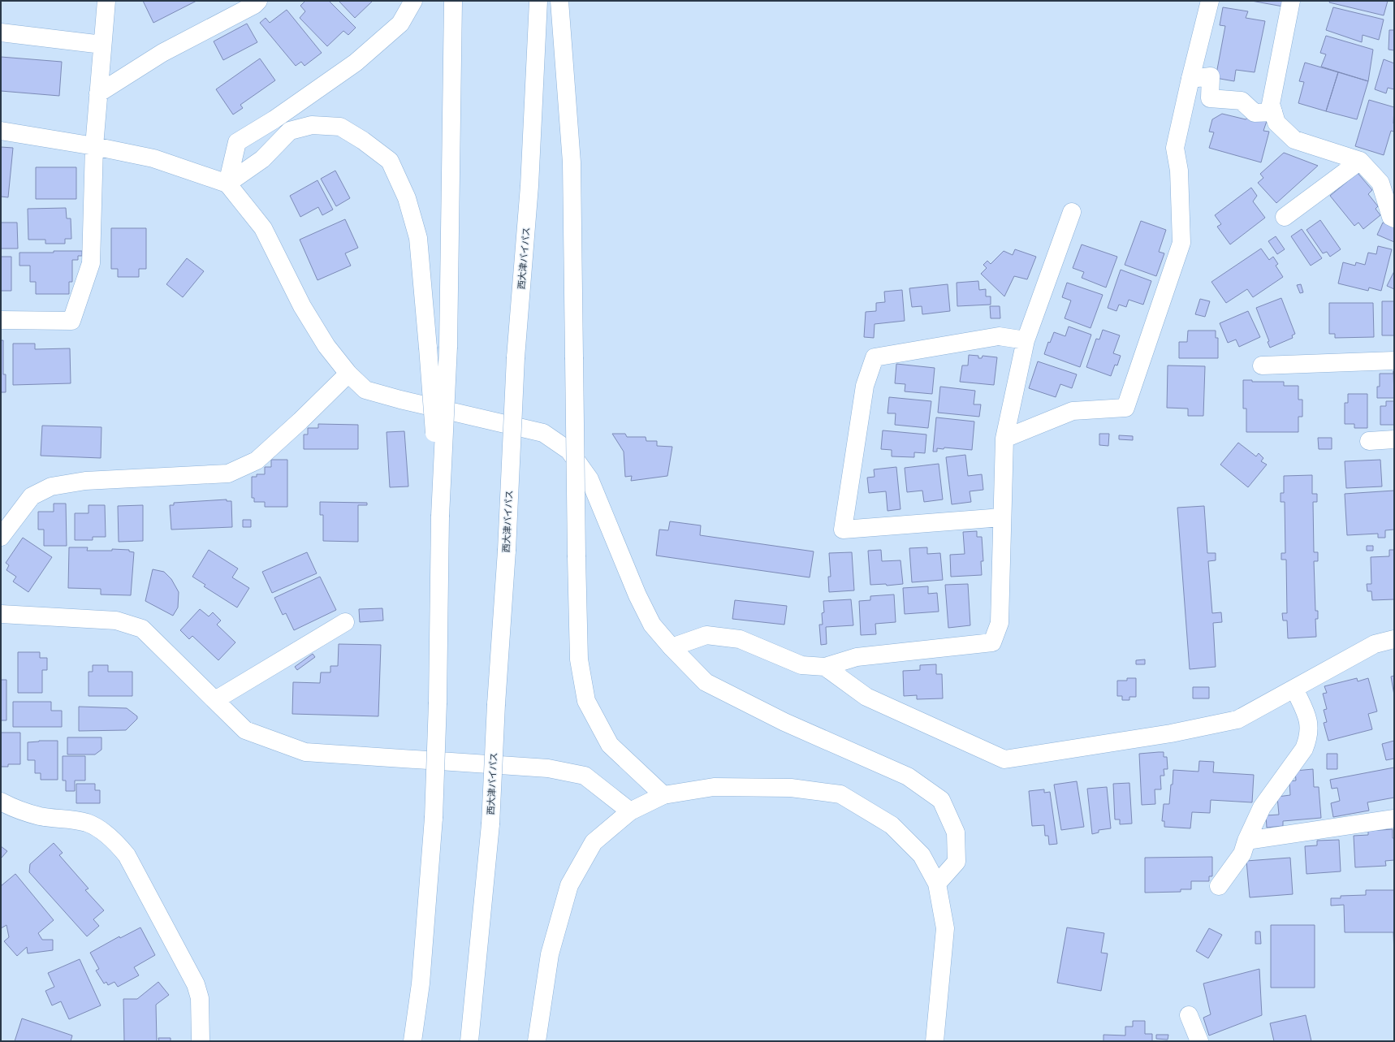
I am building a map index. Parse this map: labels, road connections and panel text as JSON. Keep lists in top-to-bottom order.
{
  "streets": {
    "main road": ["西大津バイパス"]
  }
}
